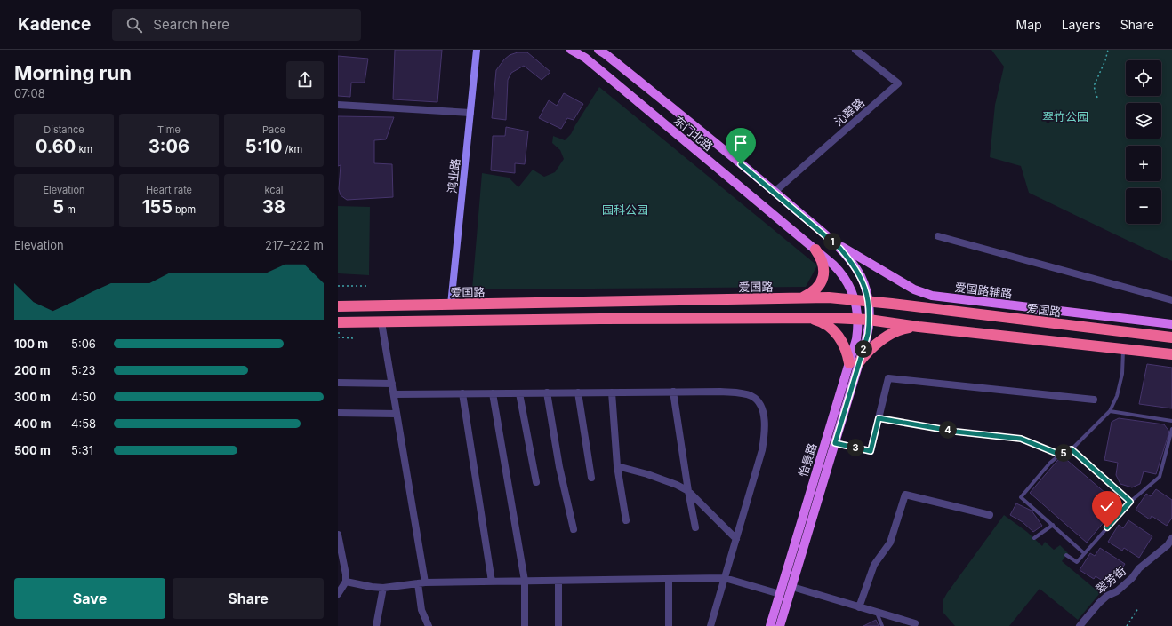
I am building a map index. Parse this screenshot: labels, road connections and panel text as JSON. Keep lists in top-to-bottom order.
{
  "streets": {
    "highway": ["爱国路"],
    "main road": ["东门北路", "爱国路辅路", "怡景路"],
    "street": ["沁翠路", "鸿业路", "翠芳街"]
  },
  "crossings": [
    ["沁翠路", "东门北路"],
    ["东门北路", "爱国路"],
    ["东门北路", "爱国路辅路"],
    ["东门北路", "怡景路"],
    ["鸿业路", "爱国路"],
    ["爱国路", "怡景路"]
  ],
  "parks": ["翠竹公园", "园科公园"],
  "page": {
    "header": "Kadence",
    "search": "Search here",
    "nav": ["Map", "Layers", "Share"],
    "heading": ["Morning run", "07:08"],
    "map_buttons": ["+", "−"],
    "stats": [
      ["Distance", "0.60 km"],
      ["Time", "3:06"],
      ["Pace", "5:10 /km"],
      ["Elevation", "5 m"],
      ["Heart rate", "155 bpm"],
      ["kcal", "38"]
    ],
    "chart": ["Elevation", "217–222 m"],
    "pins": [
      "1",
      "2",
      "4",
      "3",
      "5"
    ],
    "list": [
      {
        "name": "100 m",
        "note": "5:06"
      },
      {
        "name": "200 m",
        "note": "5:23"
      },
      {
        "name": "300 m",
        "note": "4:50"
      },
      {
        "name": "400 m",
        "note": "4:58"
      },
      {
        "name": "500 m",
        "note": "5:31"
      }
    ],
    "buttons": ["Save", "Share"]
  }
}
